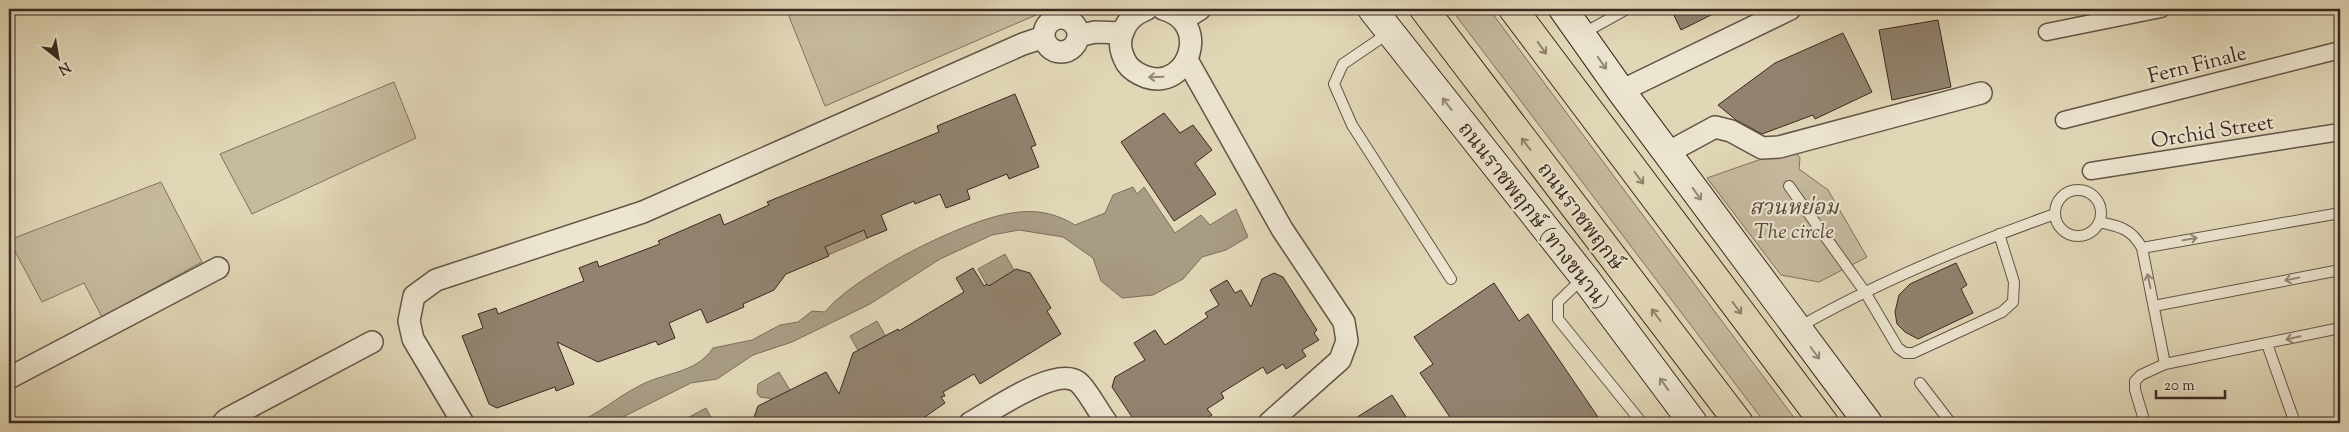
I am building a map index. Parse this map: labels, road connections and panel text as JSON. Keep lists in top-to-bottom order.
{
  "streets": {
    "main road": ["ถนนราชพฤกษ์ (ทางขนาน)", "ถนนราชพฤกษ์"],
    "street": ["Fern Finale", "Orchid Street"]
  },
  "parks": ["สวนหย่อม The circle"],
  "scale_bar": "20 m",
  "north": "bottom right"
}
